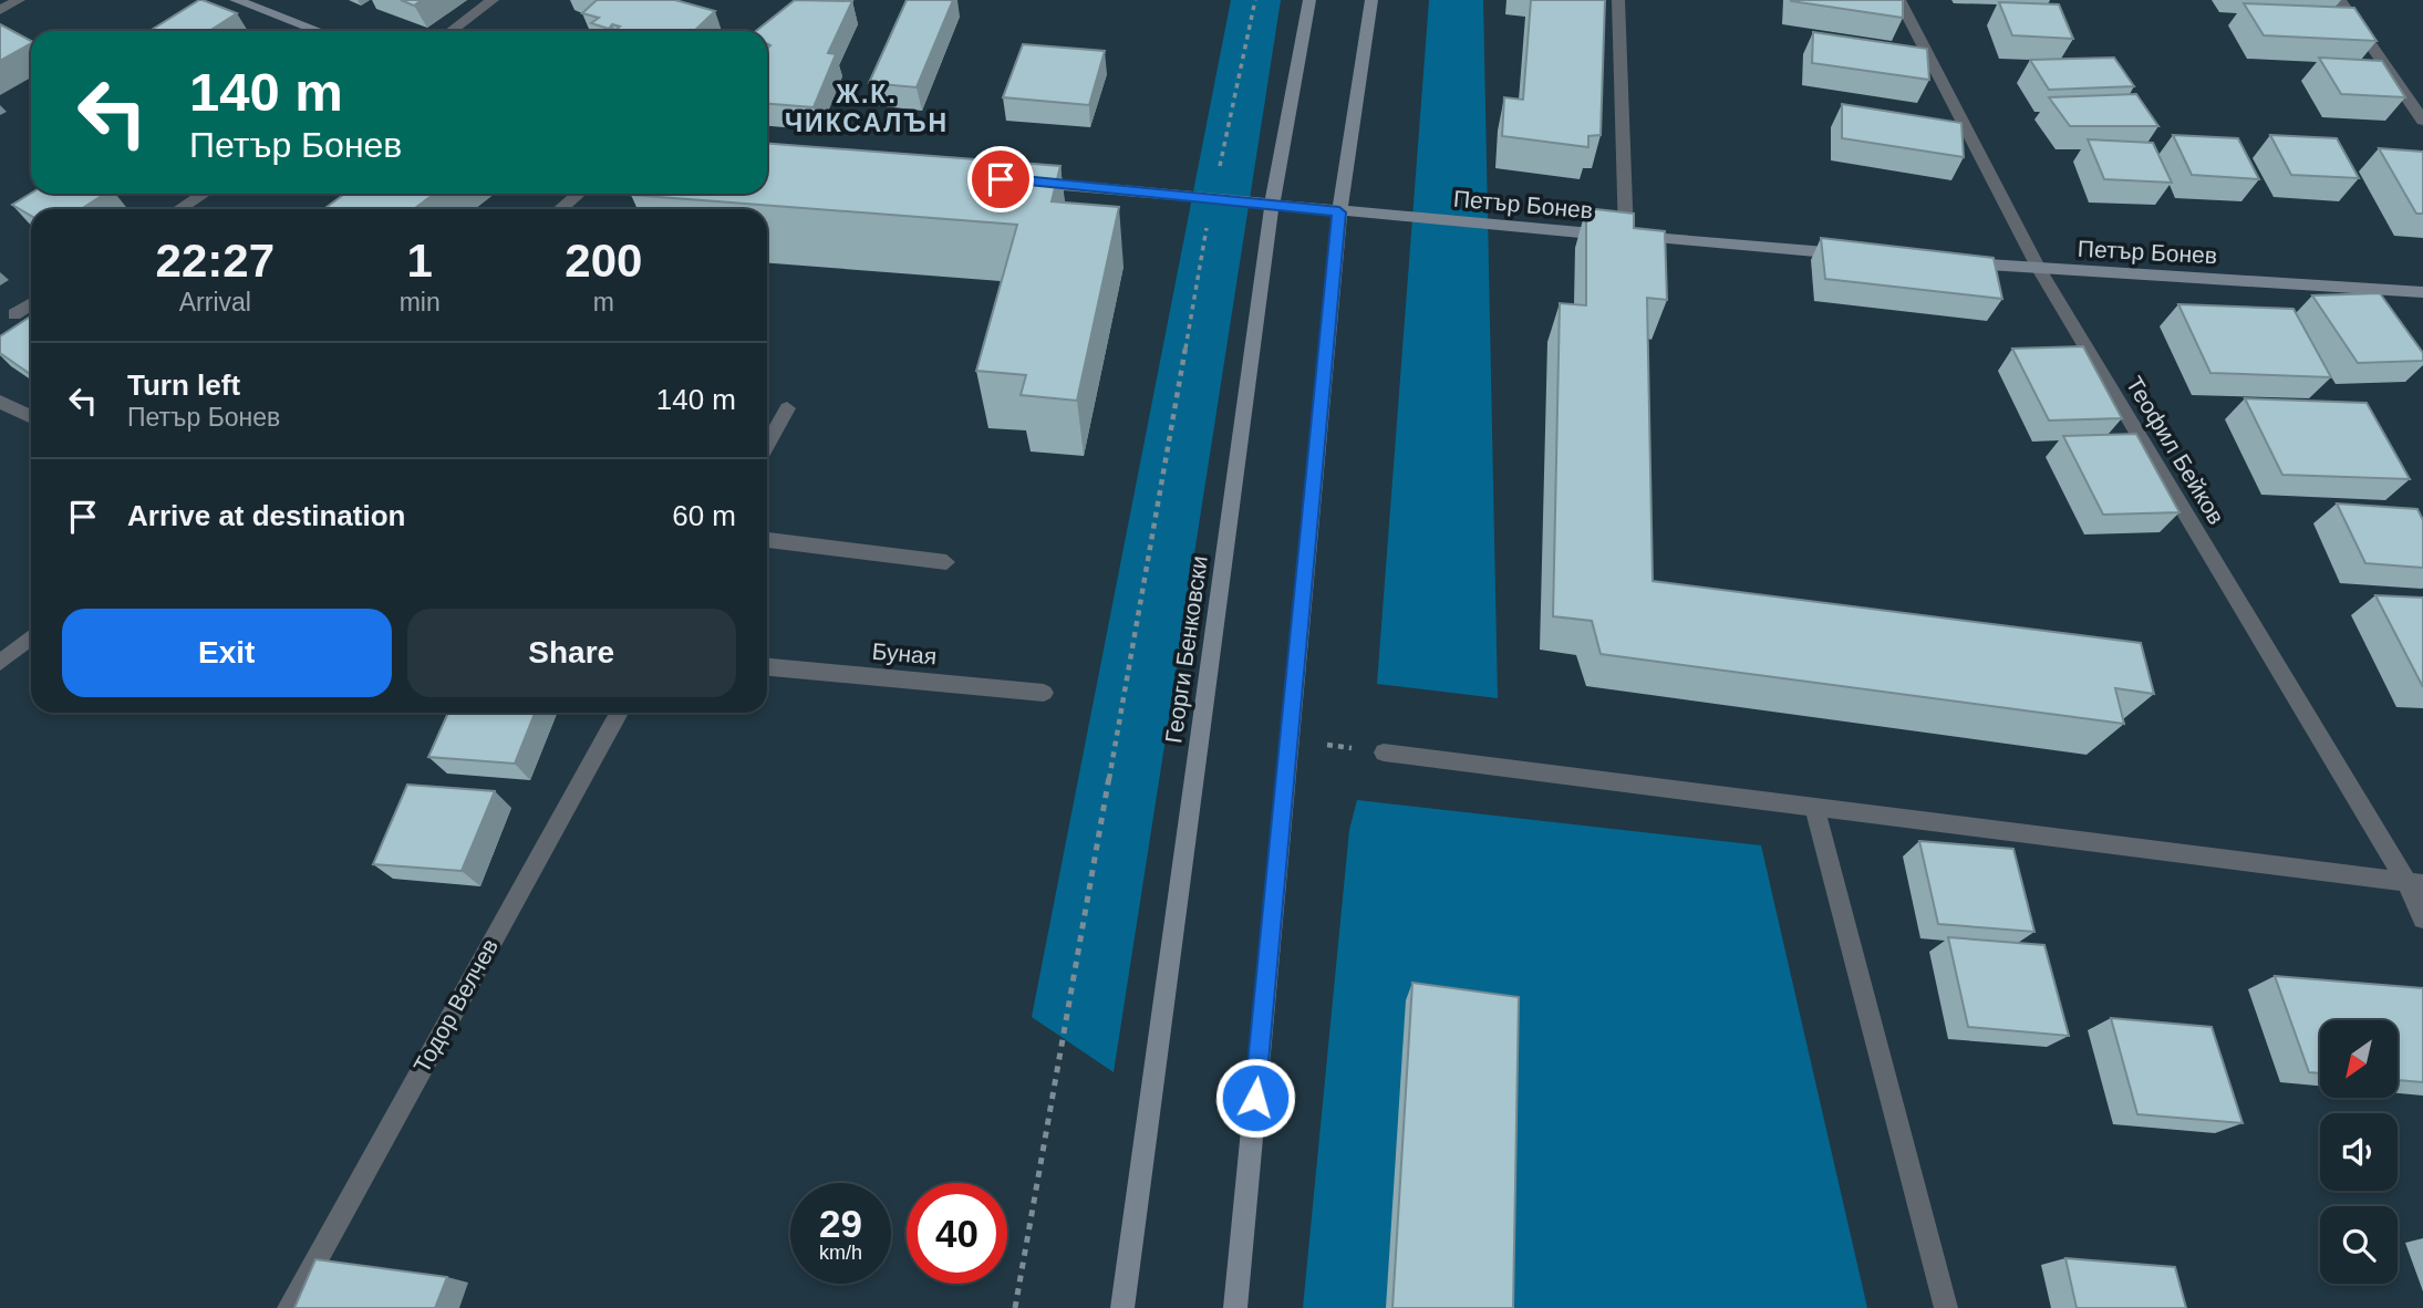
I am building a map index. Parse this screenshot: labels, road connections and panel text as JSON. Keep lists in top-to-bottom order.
{
  "streets": {
    "street": [
      "Петър Бонев",
      "Теофил Бейков",
      "Георги Бенковски",
      "Буная",
      "Тодор Велчев"
    ]
  },
  "crossings": [
    ["Петър Бонев", "Теофил Бейков"],
    ["Петър Бонев", "Георги Бенковски"]
  ],
  "districts": ["Ж.К. ЧИКСАЛЪН"],
  "north": "bottom left",
  "page": {
    "turn": ["140 m", "Петър Бонев"],
    "eta": [
      "22:27",
      "Arrival",
      "1",
      "min",
      "200",
      "m"
    ],
    "list": [
      {
        "name": "Turn left",
        "note": "Петър Бонев",
        "value": "140 m"
      },
      {
        "name": "Arrive at destination",
        "value": "60 m"
      }
    ],
    "buttons": ["Exit", "Share"],
    "speed": "29 km/h",
    "limit": "40"
  }
}
